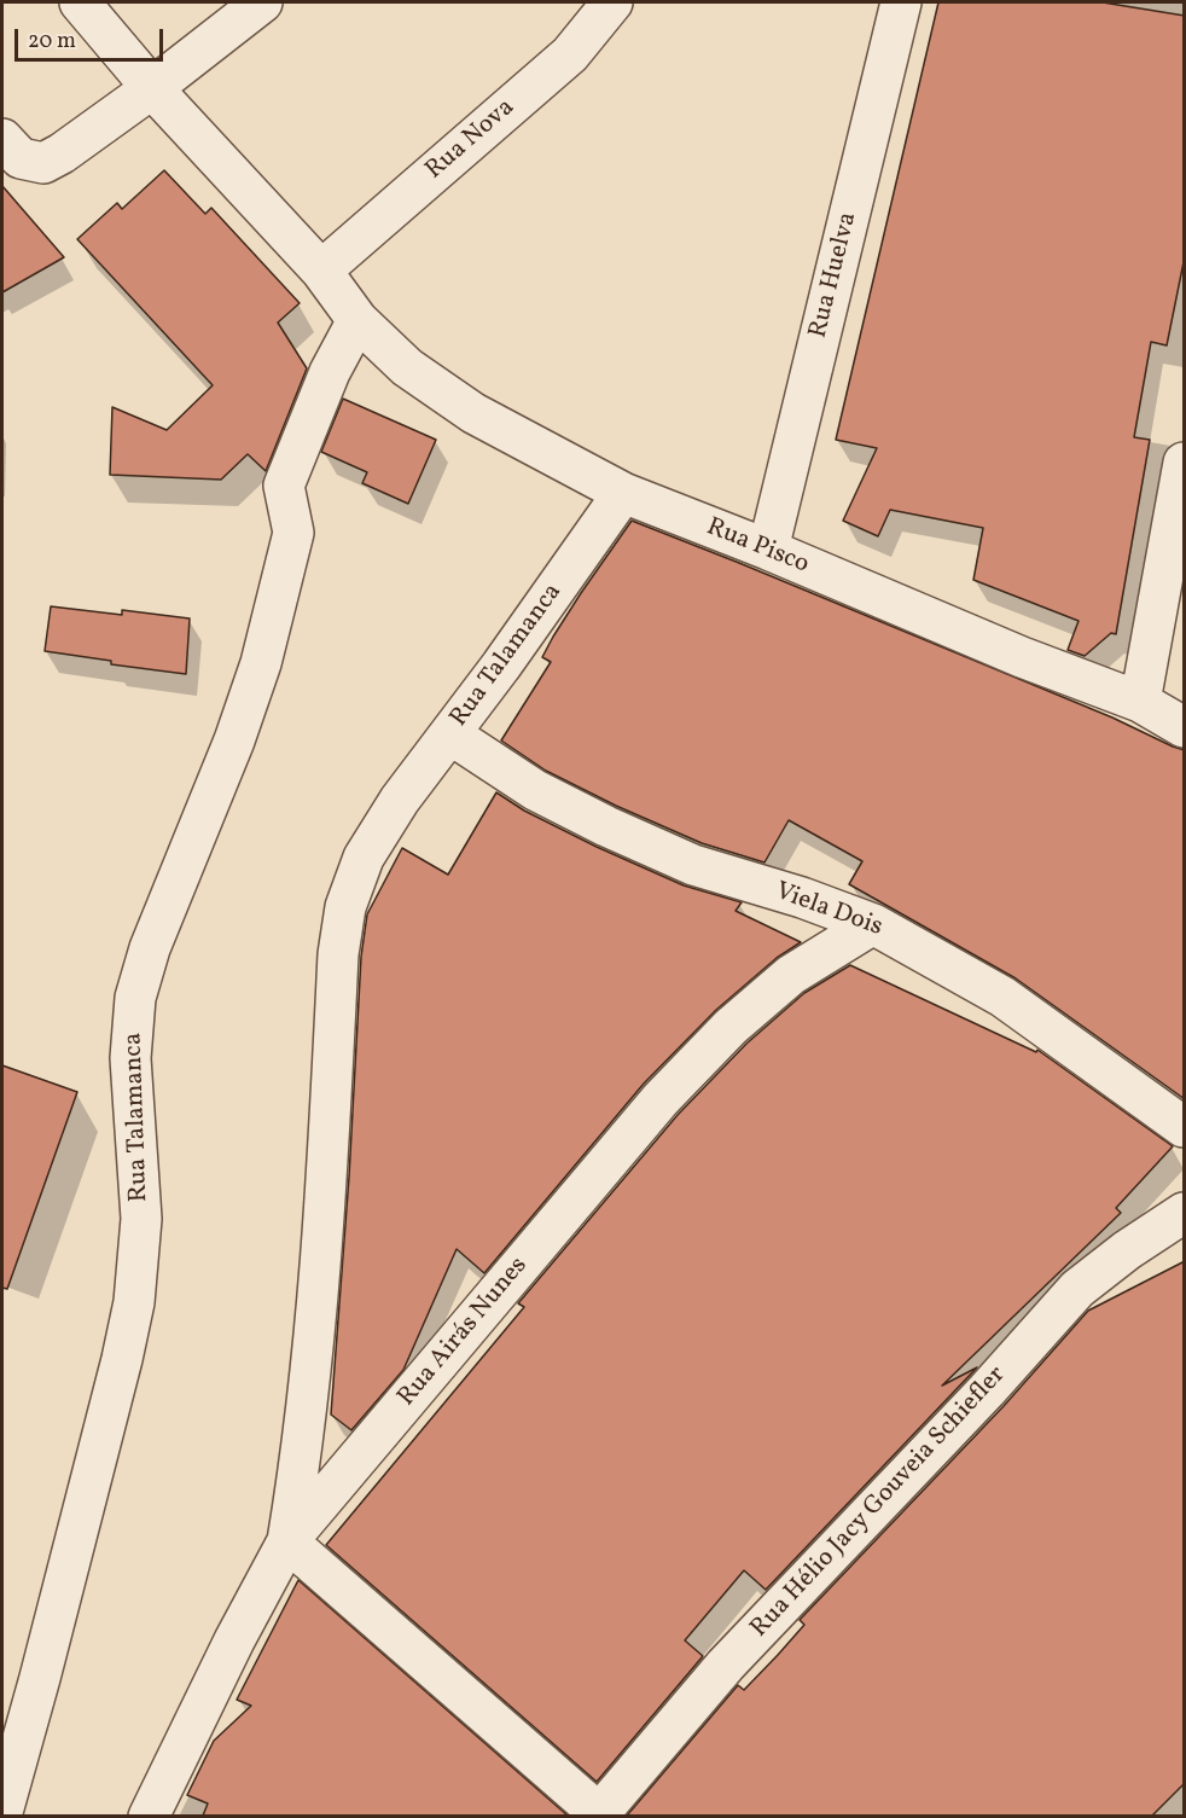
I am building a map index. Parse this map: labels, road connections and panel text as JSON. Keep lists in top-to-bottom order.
{
  "streets": {
    "street": [
      "Rua Nova",
      "Rua Huelva",
      "Rua Pisco",
      "Rua Talamanca",
      "Viela Dois",
      "Rua Airás Nunes",
      "Rua Hélio Jacy Gouveia Schiefler"
    ]
  },
  "crossings": [
    ["Rua Nova", "Rua Pisco"],
    ["Rua Huelva", "Rua Pisco"],
    ["Rua Pisco", "Rua Talamanca"],
    ["Rua Talamanca", "Viela Dois"],
    ["Rua Talamanca", "Rua Airás Nunes"],
    ["Viela Dois", "Rua Airás Nunes"]
  ],
  "scale_bar": "20 m"
}
